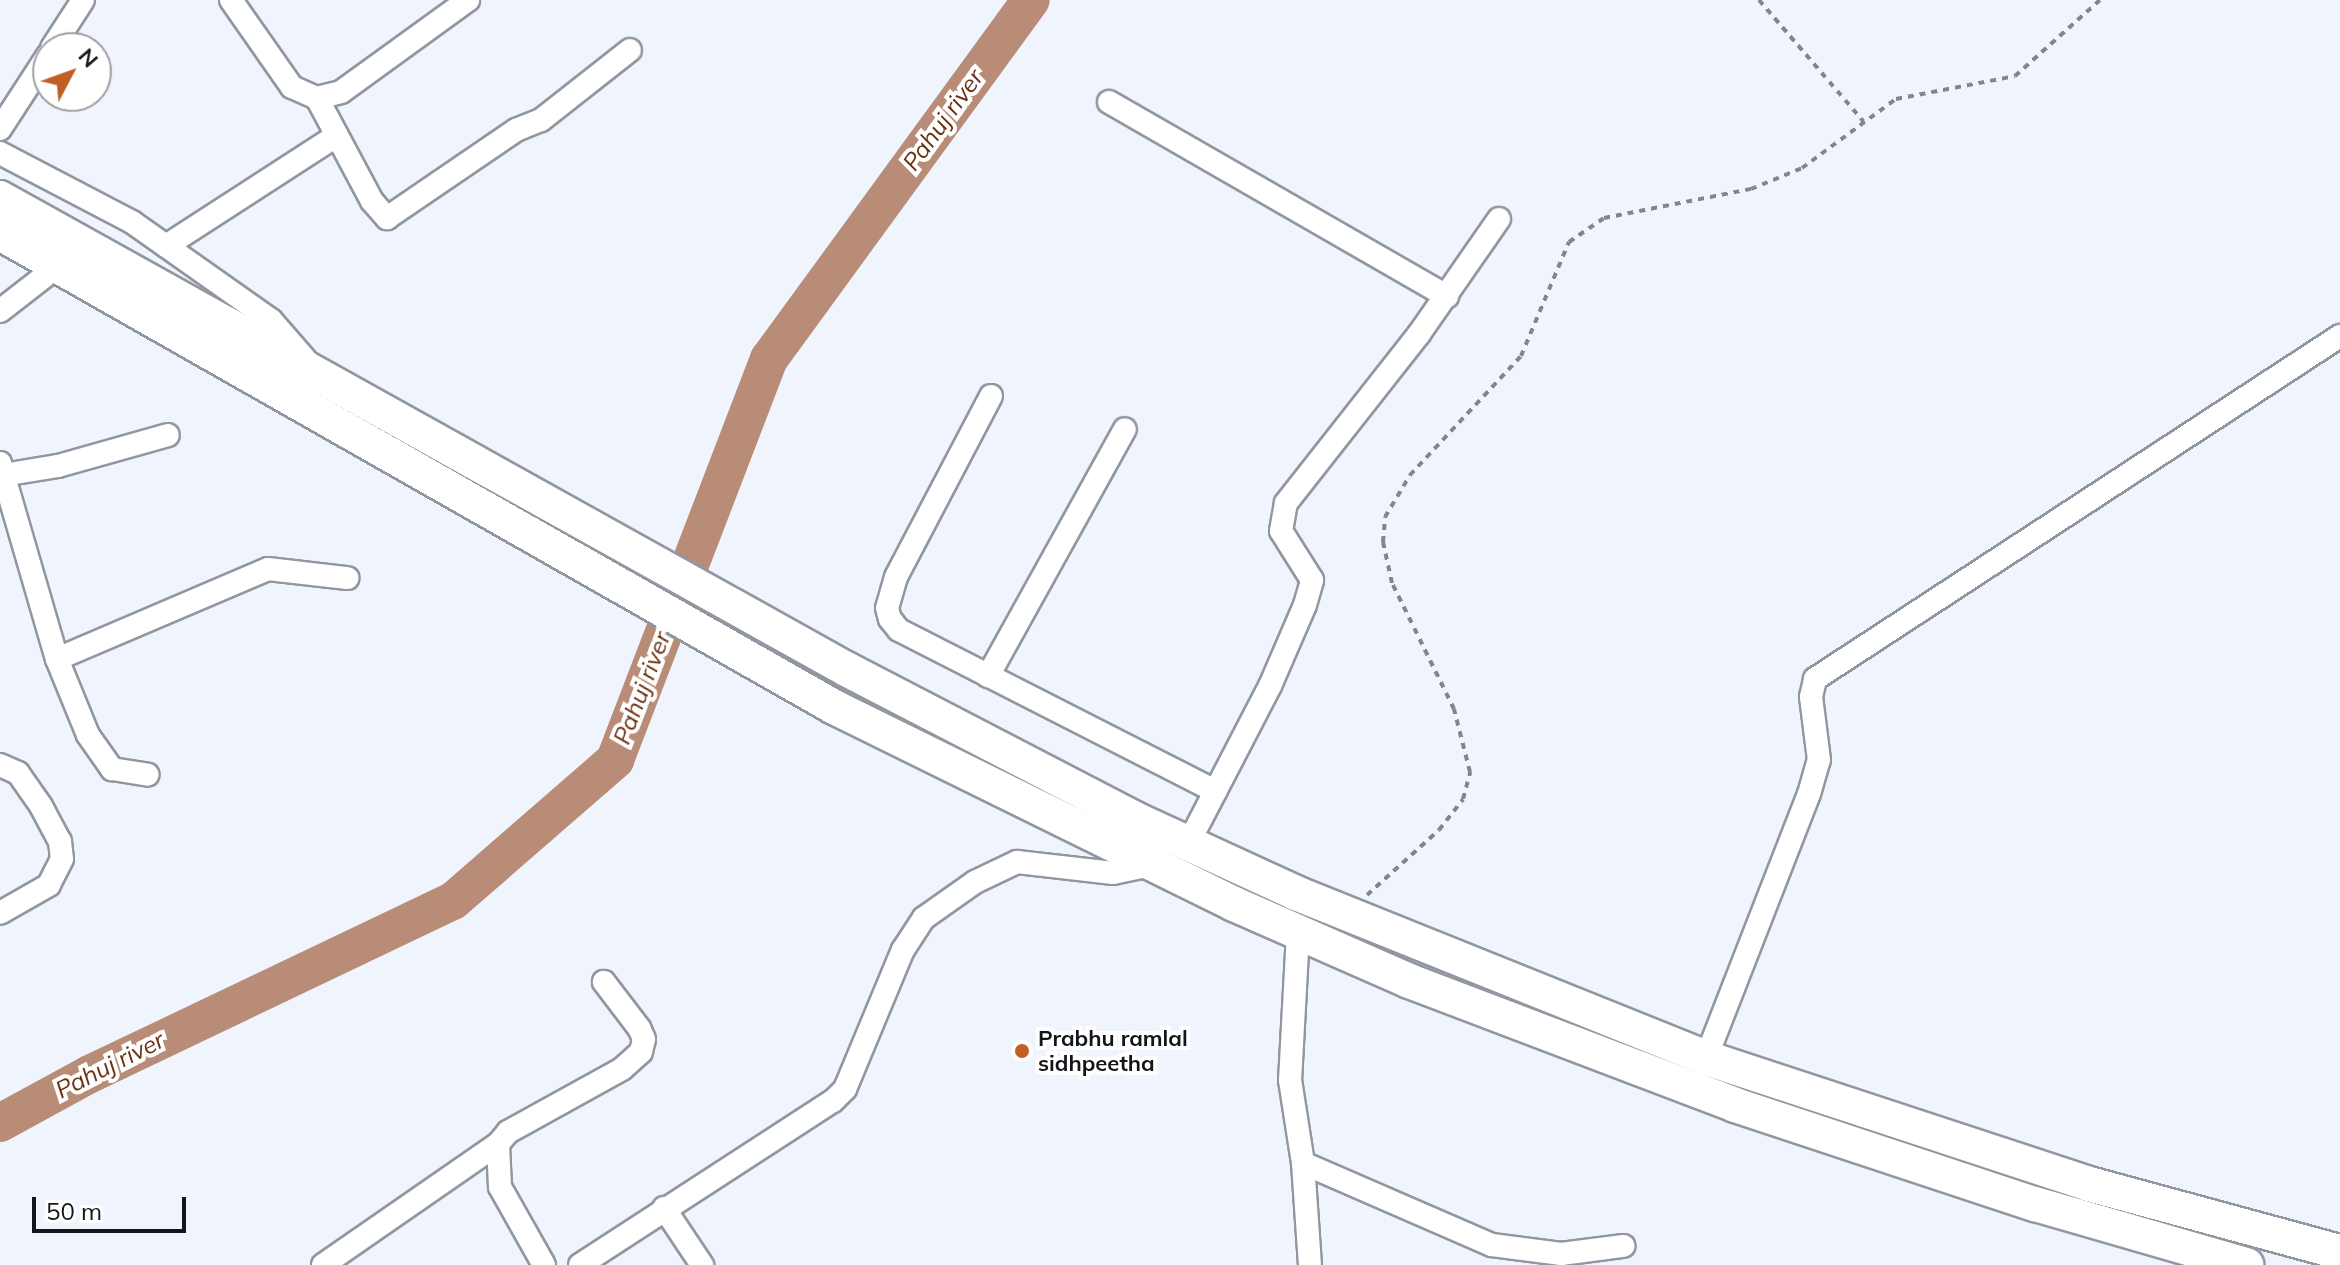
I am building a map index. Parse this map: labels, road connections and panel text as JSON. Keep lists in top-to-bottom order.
{
  "water": ["Pahuj river"],
  "places": ["Prabhu ramlal sidhpeetha"],
  "scale_bar": "50 m",
  "north": "top right"
}
